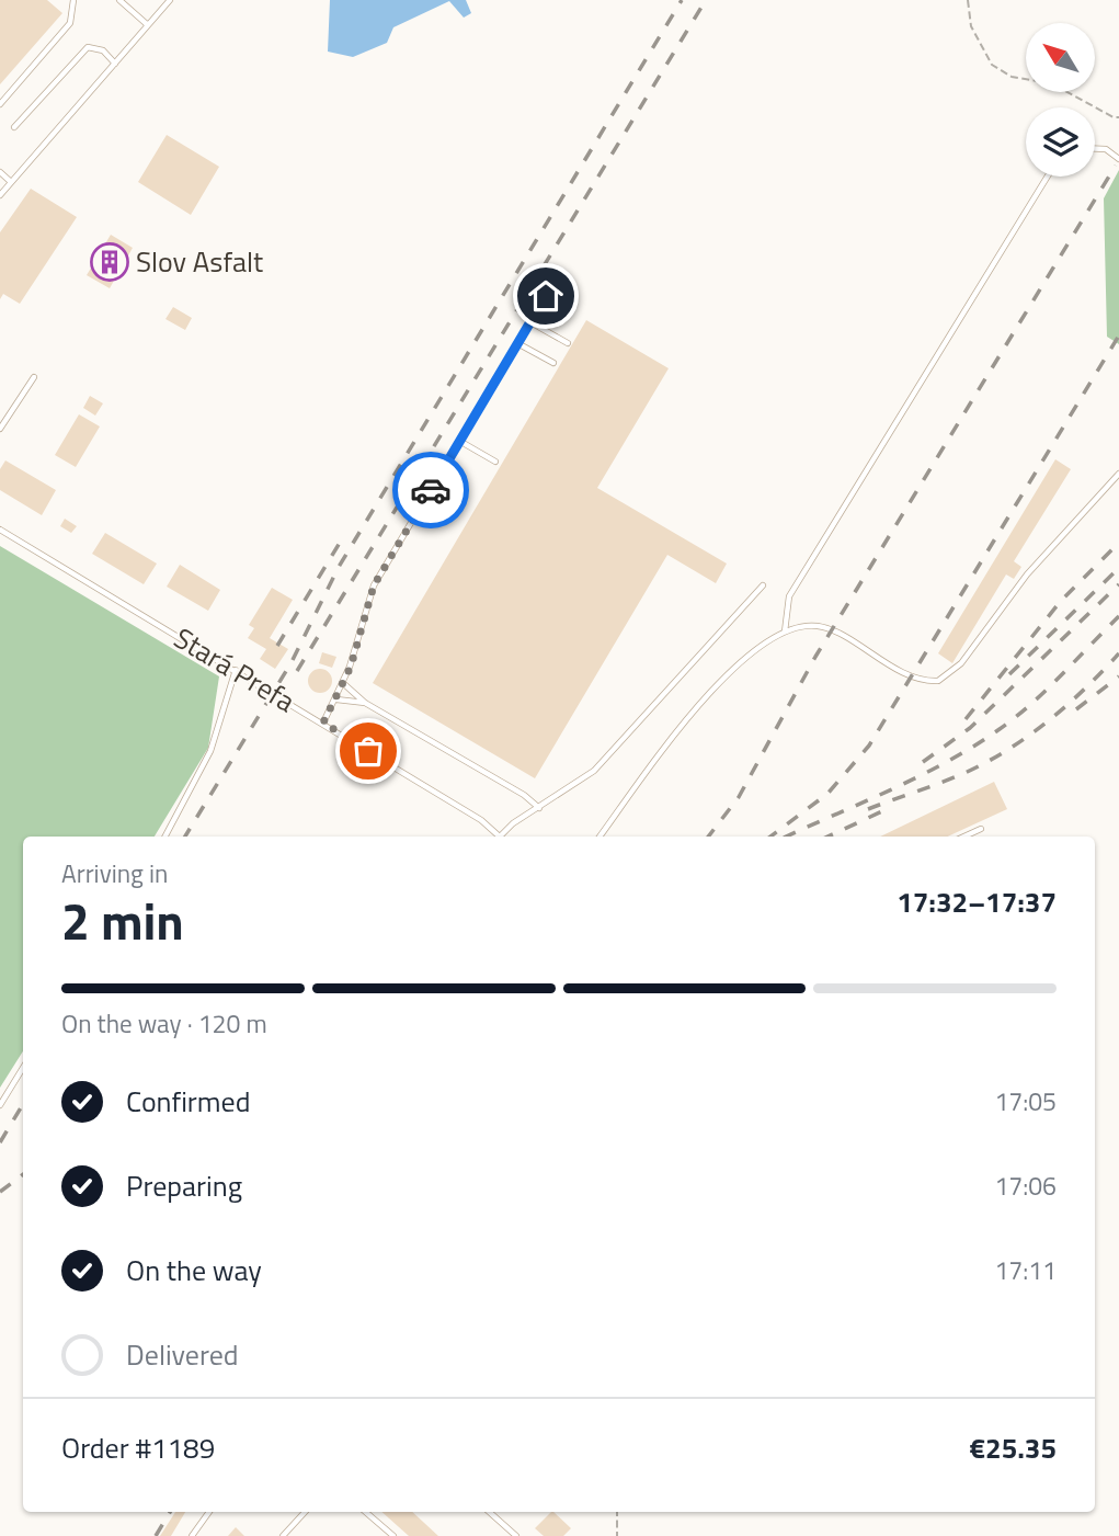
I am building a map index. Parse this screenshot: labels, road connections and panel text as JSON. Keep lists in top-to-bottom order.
{
  "streets": {
    "lane": ["Stará Prefa"]
  },
  "places": {
    "building": ["Slov Asfalt"]
  },
  "north": "top left",
  "page": {
    "heading": ["2 min", "Arriving in", "17:32–17:37"],
    "panel": ["Order #1189", "€25.35"],
    "bar": "On the way · 120 m",
    "list": [
      ["Confirmed", "17:05"],
      ["Preparing", "17:06"],
      ["On the way", "17:11"],
      "Delivered"
    ]
  }
}
